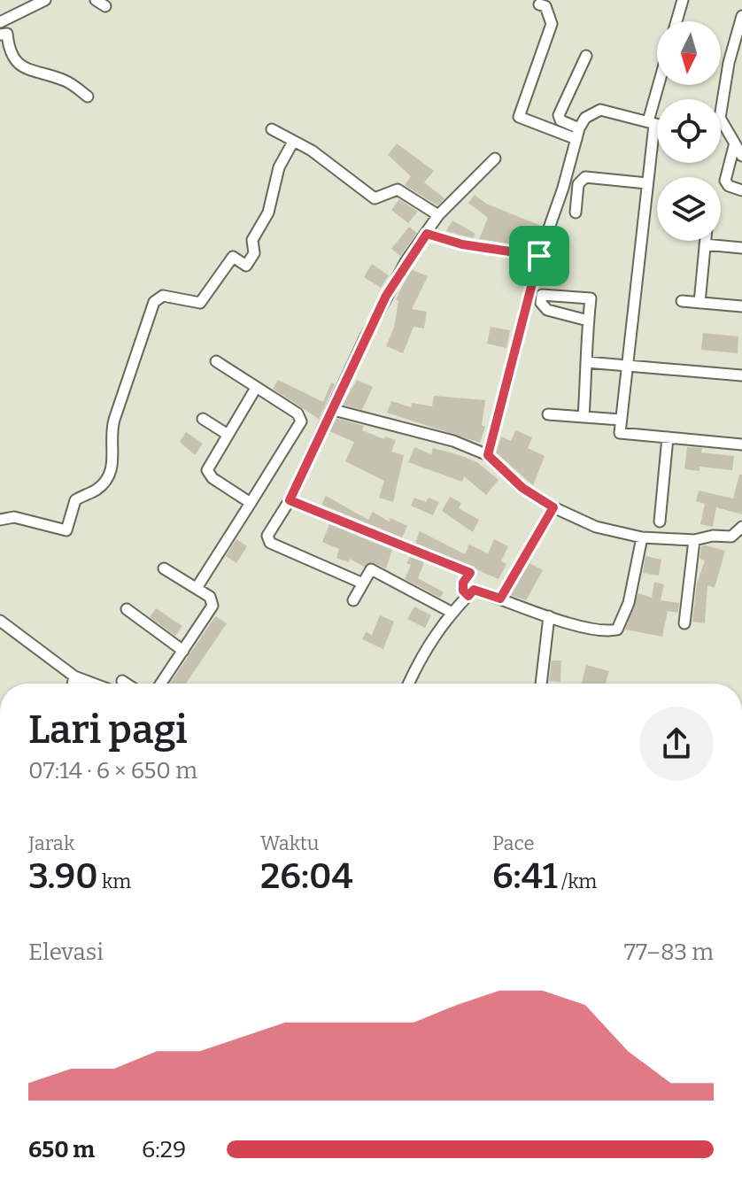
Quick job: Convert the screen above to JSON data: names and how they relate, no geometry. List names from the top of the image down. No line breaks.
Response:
{"north":"bottom","page":{"heading":["Lari pagi","07:14 · 6 × 650 m"],"stats":[["Jarak","3.90 km"],["Waktu","26:04"],["Pace","6:41 /km"]],"chart":["Elevasi","77–83 m"],"list":[{"name":"650 m","note":"6:29"}]}}
